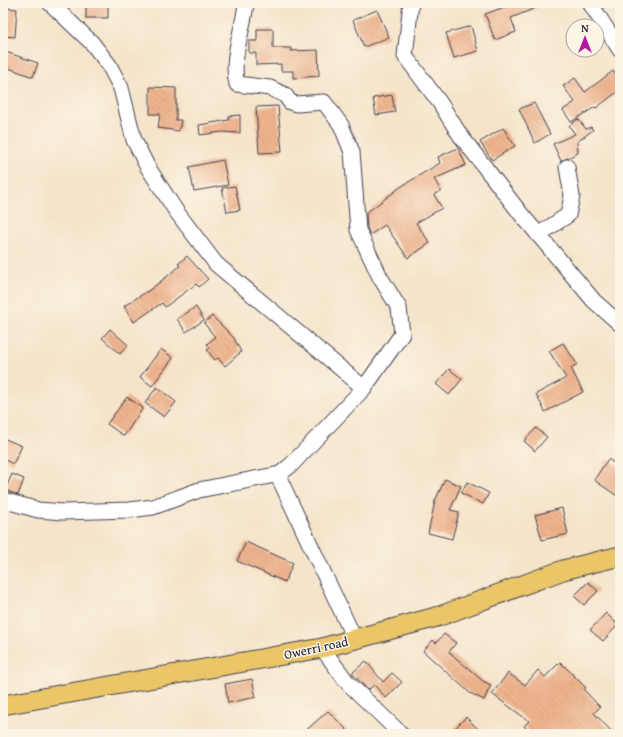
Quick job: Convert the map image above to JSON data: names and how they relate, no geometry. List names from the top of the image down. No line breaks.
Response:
{"streets":{"main road":["Owerri road"]},"north":"top"}
